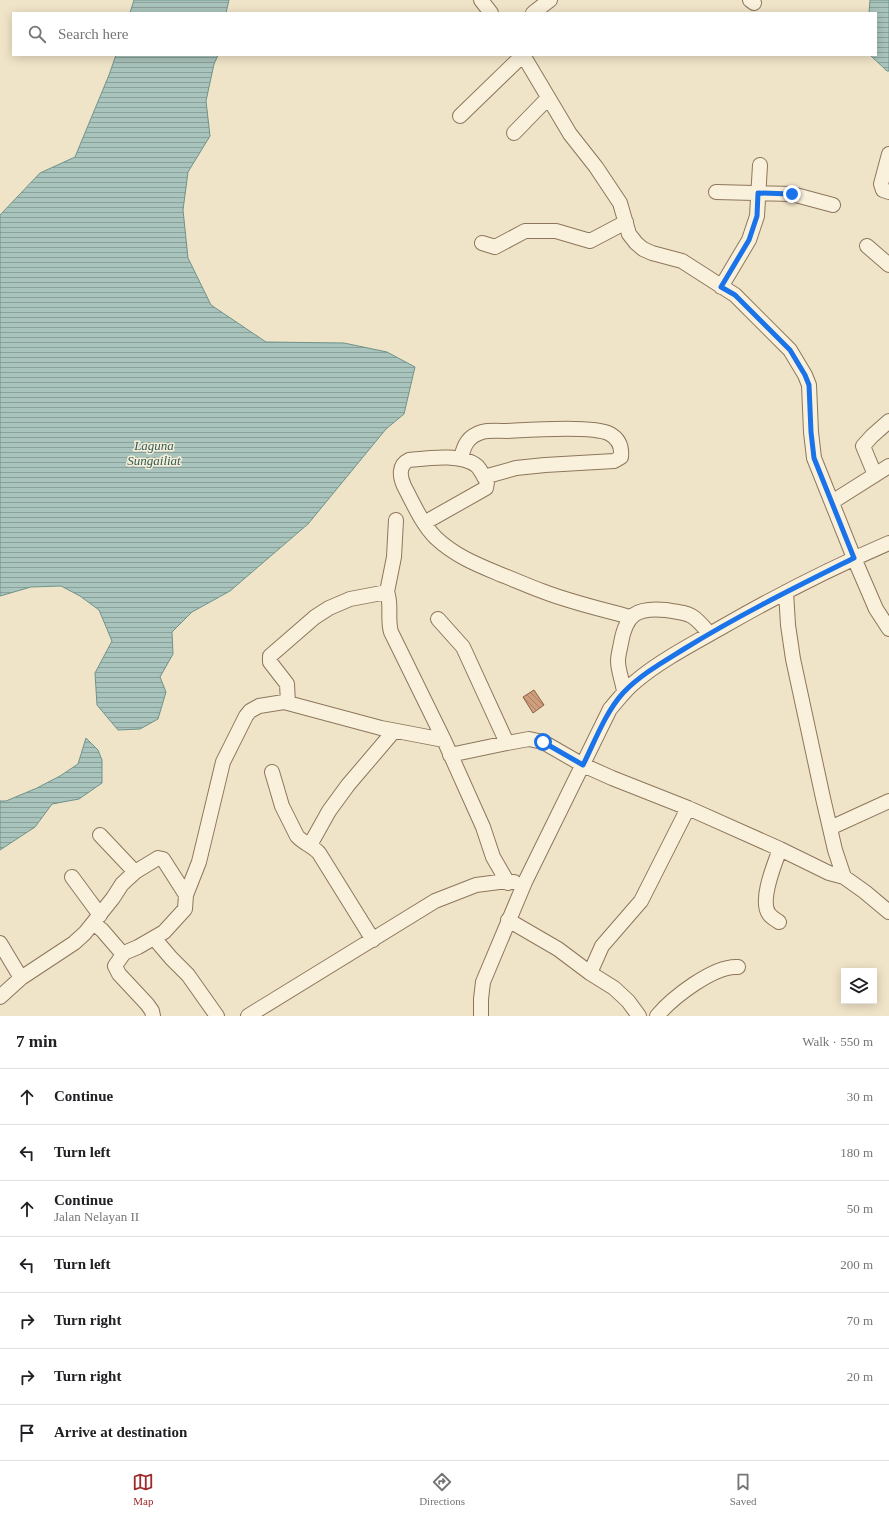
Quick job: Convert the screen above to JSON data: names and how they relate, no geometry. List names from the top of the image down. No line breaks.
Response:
{"water":["Laguna Sungailiat"],"page":{"search":"Search here","heading":["7 min","Walk · 550 m"],"list":[["Continue","30 m"],["Turn left","180 m"],["Continue","Jalan Nelayan II","50 m"],["Turn left","200 m"],["Turn right","70 m"],["Turn right","20 m"],"Arrive at destination"],"nav":["Map","Directions","Saved"]}}
